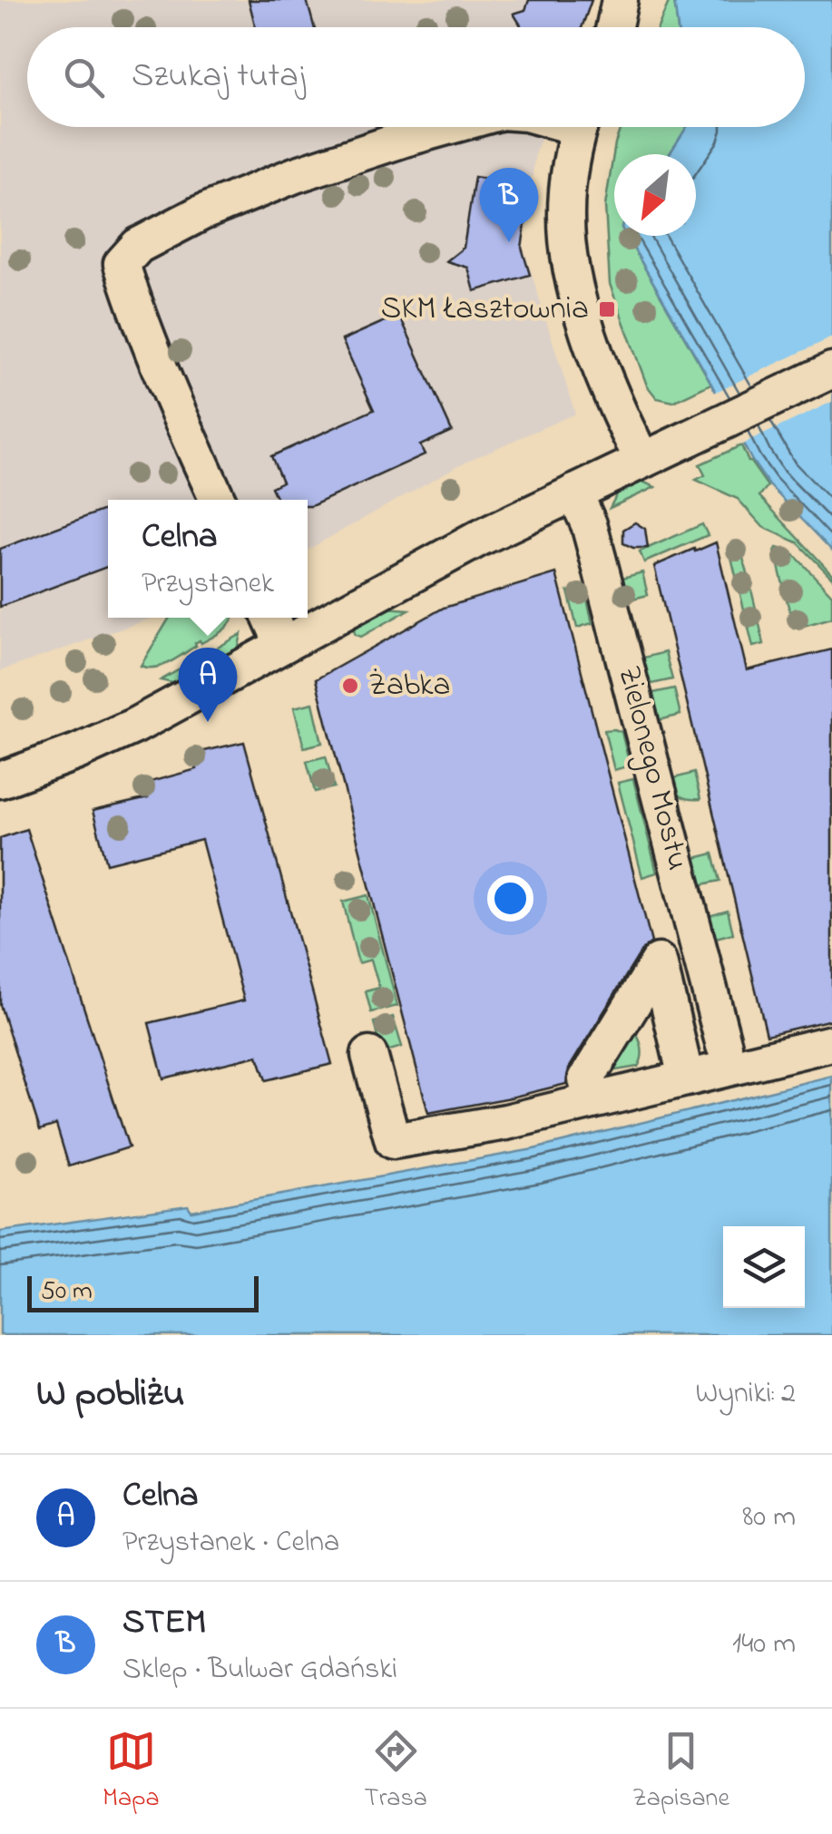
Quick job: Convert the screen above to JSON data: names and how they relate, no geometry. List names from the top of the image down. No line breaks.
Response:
{"streets":{"street":["Zielonego Mostu"]},"places":{"transit":["SKM Łasztownia"],"other":["Żabka"]},"scale_bar":"50 m","north":"bottom left","page":{"search":"Szukaj tutaj","pins":["B","A"],"popup":["Celna","Przystanek"],"scale":"50 m","heading":["W pobliżu","Wyniki: 2"],"list":[{"mark":"A","name":"Celna","note":"Przystanek · Celna","value":"80 m"},{"mark":"B","name":"STEM","note":"Sklep · Bulwar Gdański","value":"140 m"}],"nav":["Mapa","Trasa","Zapisane"]}}
